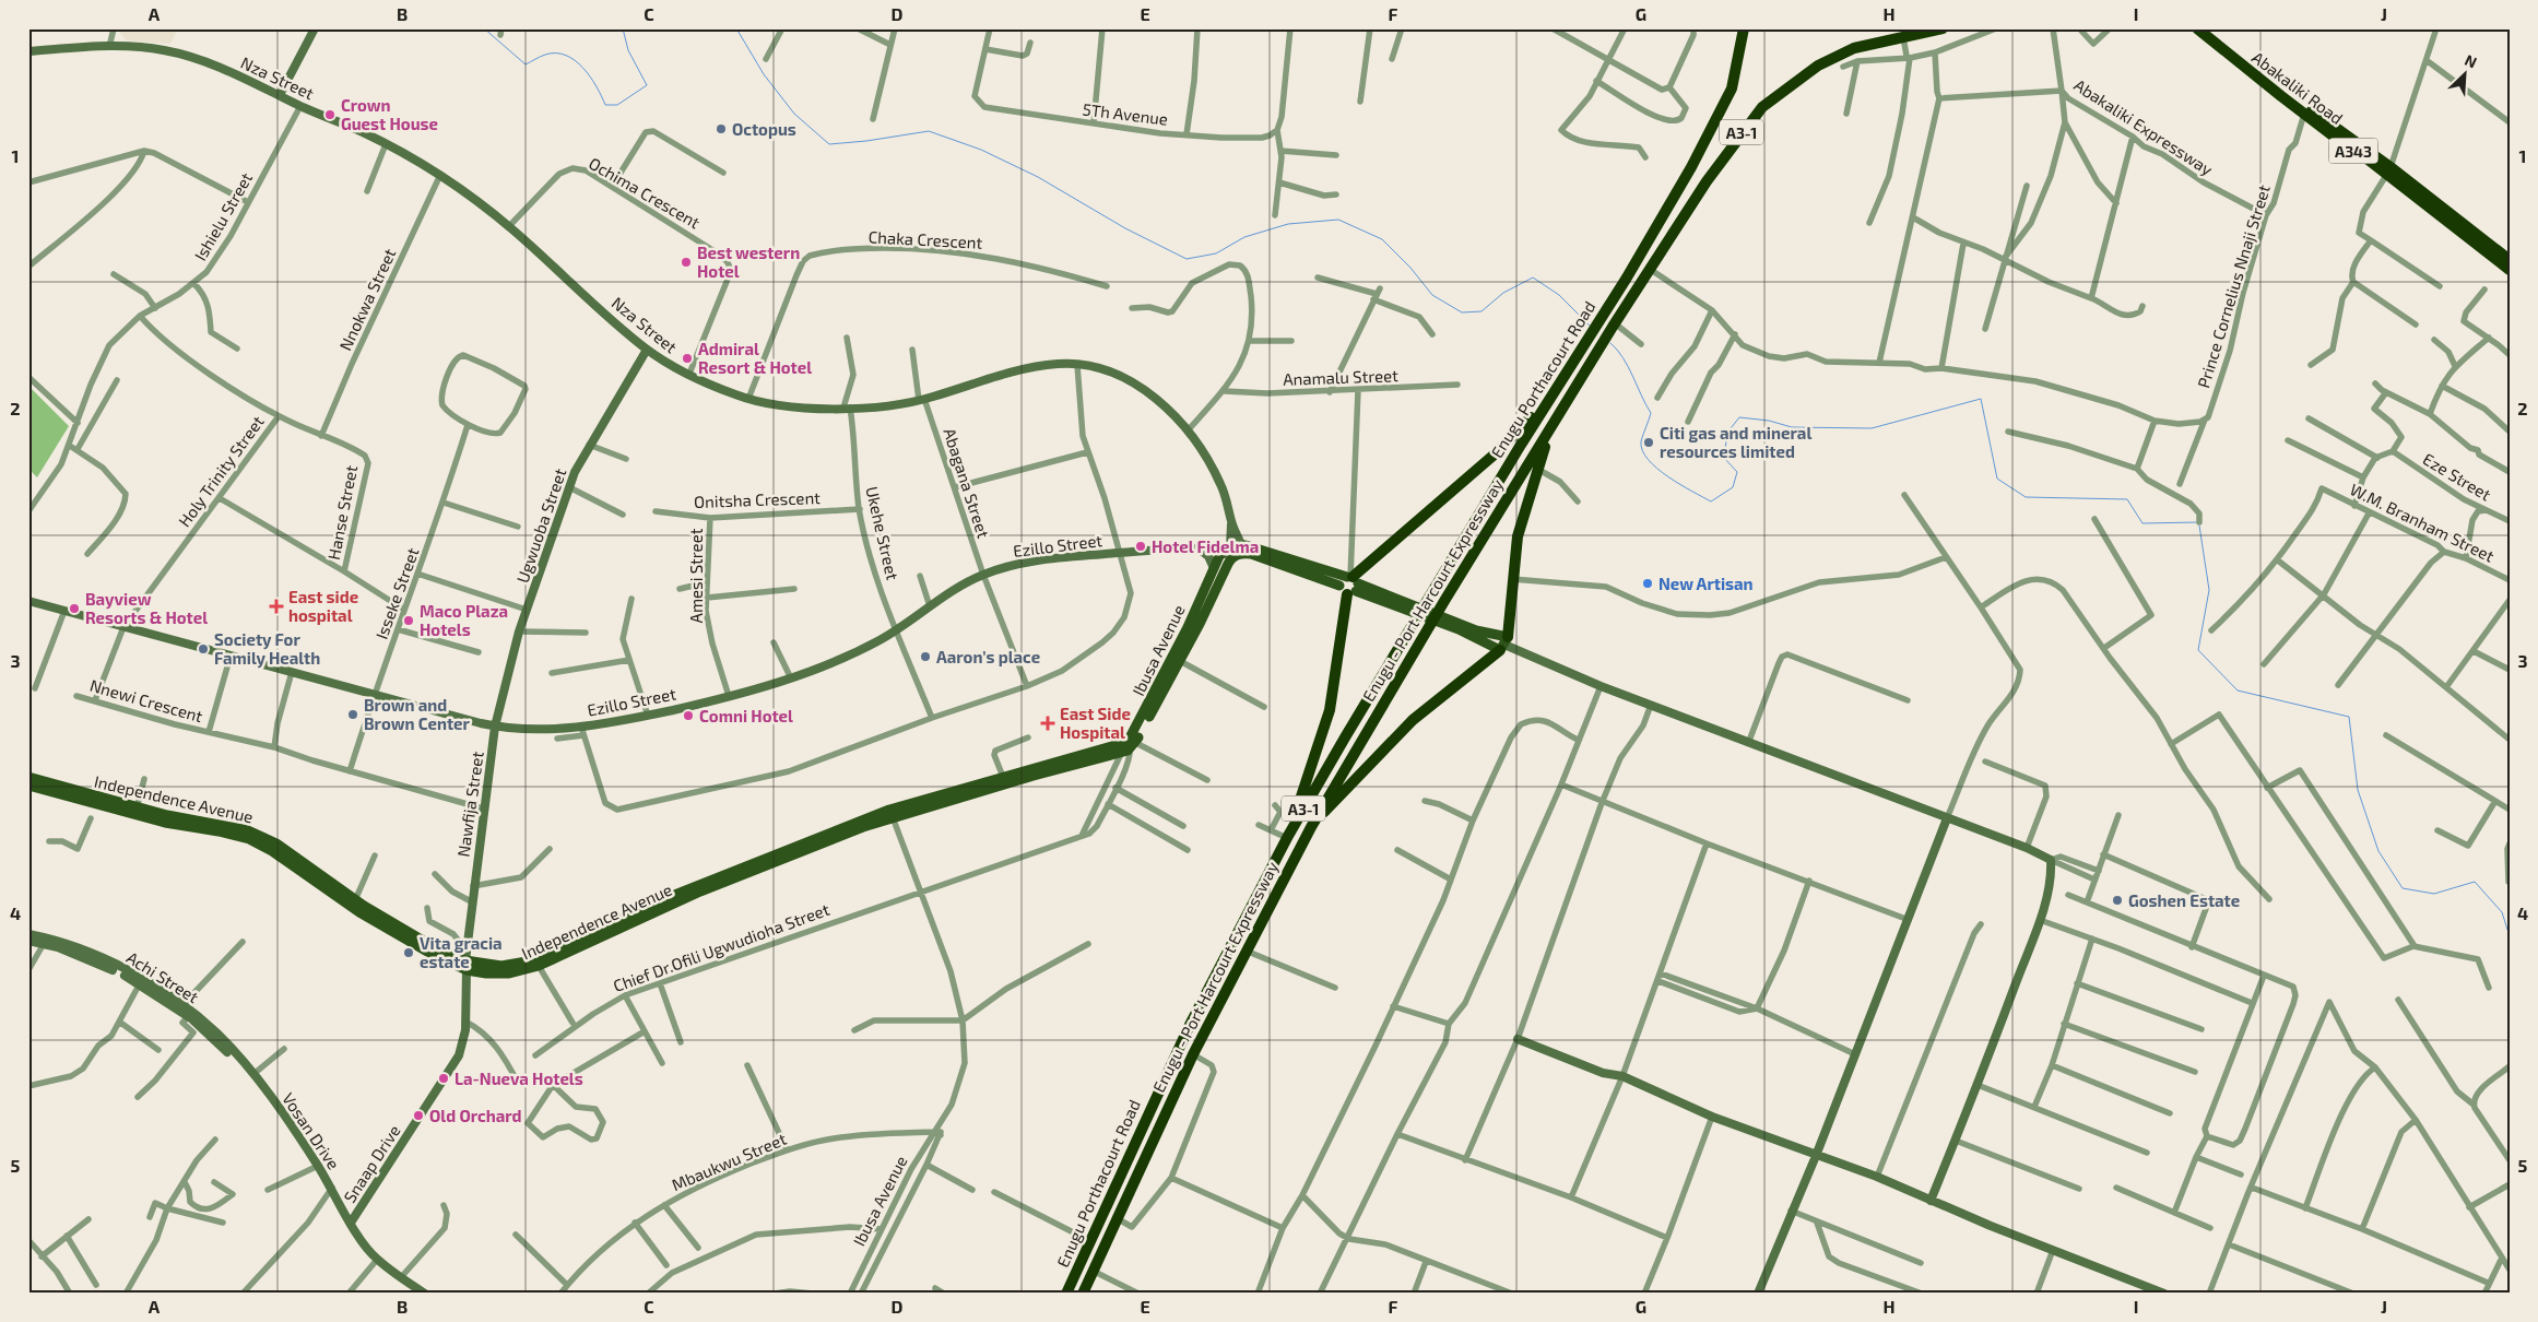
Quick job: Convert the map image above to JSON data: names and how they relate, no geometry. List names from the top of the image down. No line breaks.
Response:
{"streets":{"highway":["Abakaliki Road","A3-1","A343","Enugu Porthacourt Road","Enugu - Port Harcourt Expressway"],"main road":["Ezillo Street","Ibusa Avenue","Independence Avenue"],"street":["Nza Street","5Th Avenue","Abakaliki Expressway","Ochima Crescent","Ishielu Street","Chaka Crescent","Prince Cornelius Nnaji Street","Nnokwa Street","Anamalu Street","Holy Trinity Street","Eze Street","Abagana Street","Onitsha Crescent","Hanse Street","W.M. Branham Street","Ugwuoba Street","Ukehe Street","Amesi Street","Isseke Street","Nnewi Crescent","Nawfija Street","Chief Dr.Ofili Ugwudioha Street","Achi Street","Vosan Drive","Mbaukwu Street","Snaap Drive"]},"crossings":[["Nza Street","Ochima Crescent"],["Nza Street","Ishielu Street"],["Nza Street","Chaka Crescent"],["Nza Street","Nnokwa Street"],["Nza Street","Abagana Street"],["Nza Street","Ugwuoba Street"],["Nza Street","Ukehe Street"],["Nza Street","Ezillo Street"],["Nza Street","Ibusa Avenue"],["Abakaliki Road","Prince Cornelius Nnaji Street"],["Abakaliki Expressway","Prince Cornelius Nnaji Street"],["Ishielu Street","Holy Trinity Street"],["Nnokwa Street","Hanse Street"],["Holy Trinity Street","Hanse Street"],["Holy Trinity Street","Ezillo Street"],["Holy Trinity Street","Nnewi Crescent"],["Abagana Street","Ezillo Street"],["Onitsha Crescent","Ukehe Street"],["Onitsha Crescent","Amesi Street"],["Ugwuoba Street","Ezillo Street"],["Ugwuoba Street","Nawfija Street"],["Ukehe Street","Ezillo Street"],["Ezillo Street","Amesi Street"],["Ezillo Street","Isseke Street"],["Ezillo Street","Ibusa Avenue"],["Ezillo Street","Nnewi Crescent"],["Ezillo Street","Nawfija Street"],["Isseke Street","Nnewi Crescent"],["Ibusa Avenue","Independence Avenue"],["Ibusa Avenue","Chief Dr.Ofili Ugwudioha Street"],["Ibusa Avenue","Mbaukwu Street"],["Nnewi Crescent","Nawfija Street"],["Independence Avenue","Nawfija Street"],["Independence Avenue","Snaap Drive"],["Nawfija Street","Snaap Drive"],["Achi Street","Vosan Drive"],["Vosan Drive","Snaap Drive"]],"places":{"other":["Crown Guest House","Octopus","Best western Hotel","Admiral Resort & Hotel","Citi gas and mineral resources limited","Hotel Fidelma","New Artisan","Bayview Resorts & Hotel","Maco Plaza Hotels","Society For Family Health","Aaron’s place","Brown and Brown Center","Comni Hotel","Goshen Estate","Vita gracia estate","La-Nueva Hotels","Old Orchard"],"health":["East side hospital","East Side Hospital"]},"north":"top right","grid":{"columns":["A","B","C","D","E","F","G","H","I","J"],"rows":["1","2","3","4","5"]}}
